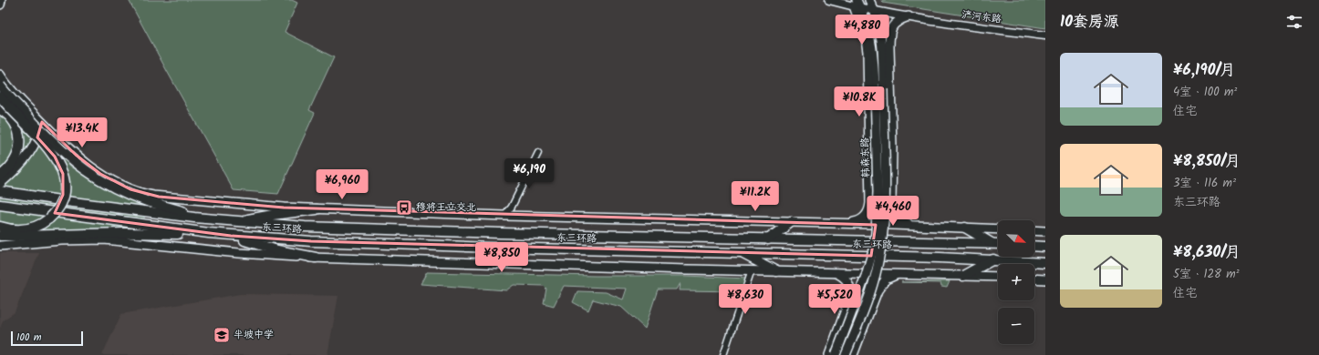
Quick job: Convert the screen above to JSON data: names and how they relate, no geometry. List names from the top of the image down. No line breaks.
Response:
{"streets":{"highway":["东三环路"],"main road":["韩森东路"],"street":["浐河东路"]},"crossings":[["浐河东路","韩森东路"]],"places":{"bus stop":["穆将王立交北"],"school or university":["半坡中学"]},"scale_bar":"100 m","north":"bottom right","page":{"heading":"10套房源","price":["¥4,880","¥10.8K","¥13.4K","¥6,190","¥6,960","¥11.2K","¥4,460","¥8,850","¥8,630","¥5,520"],"list":[{"name":"¥6,190/月","note":"4室 · 100 m² · 住宅"},{"name":"¥8,850/月","note":"3室 · 116 m² · 东三环路"},{"name":"¥8,630/月","note":"5室 · 128 m² · 住宅"}],"map_buttons":["+","−"],"scale":"100 m"}}
